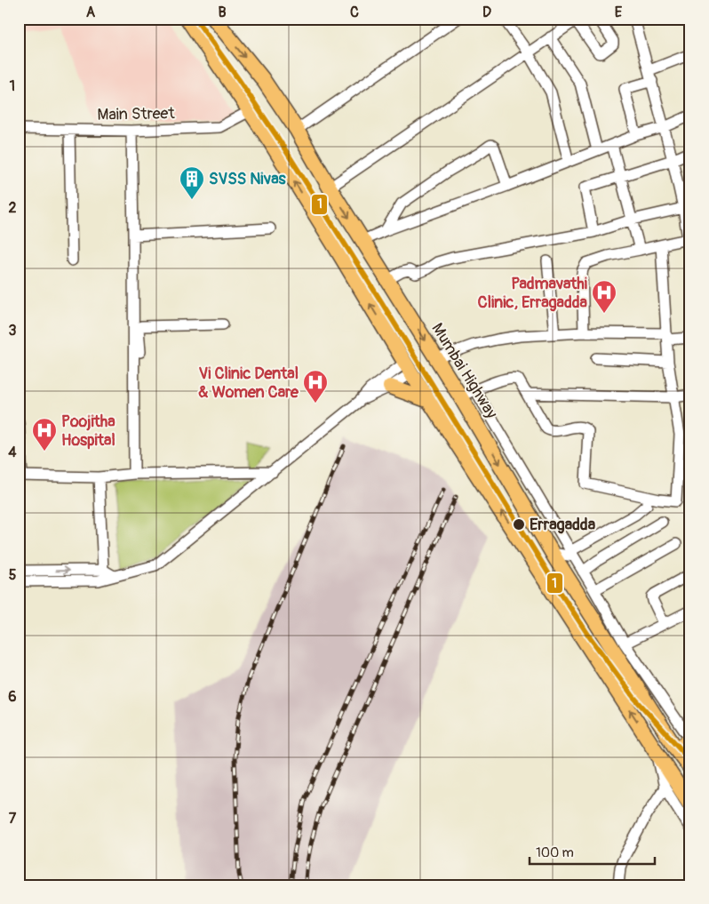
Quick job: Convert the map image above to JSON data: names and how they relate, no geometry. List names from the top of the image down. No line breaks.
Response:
{"streets":{"highway":["Mumbai Highway"],"street":["Main Street"]},"places":{"building":["SVSS Nivas"],"hospital":["Padmavathi Clinic, Erragadda","Vi Clinic Dental & Women Care","Poojitha Hospital"],"other":["Erragadda"]},"lines":["transit line 1"],"scale_bar":"100 m","grid":{"columns":["A","B","C","D","E"],"rows":["1","2","3","4","5","6","7"]}}
